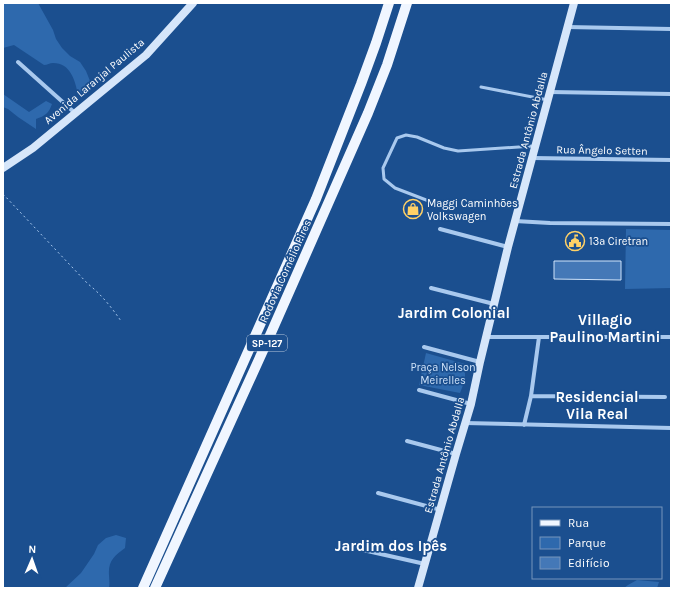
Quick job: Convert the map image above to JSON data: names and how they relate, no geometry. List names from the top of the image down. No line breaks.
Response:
{"streets":{"main road":["Rodovia Cornélio Pires","SP-127"],"street":["Avenida Laranjal Paulista","Estrada Antônio Abdalla","Rua Ângelo Setten"]},"crossings":[["Estrada Antônio Abdalla","Rua Ângelo Setten"]],"districts":["Jardim Colonial","Villagio Paulino Martini","Residencial Vila Real","Jardim dos Ipês"],"parks":["Praça Nelson Meirelles"],"places":{"shop":["Maggi Caminhões Volkswagen"],"public building":["13ª Ciretran"]},"legend":["Rua","Parque","Edifício"],"north":"top"}
